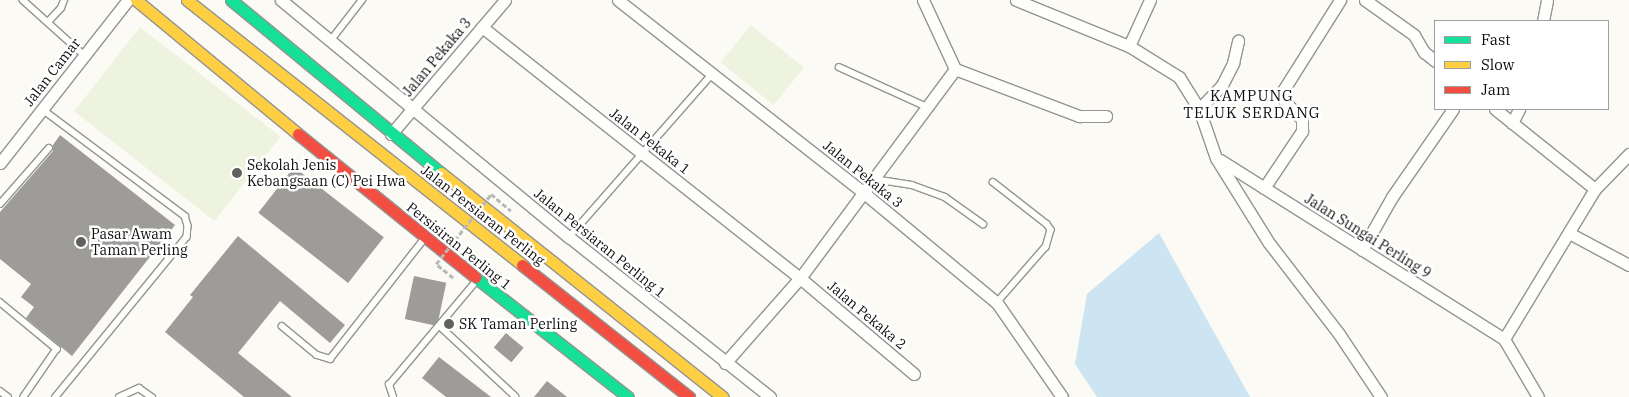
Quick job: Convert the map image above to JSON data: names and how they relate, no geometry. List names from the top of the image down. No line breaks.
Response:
{"streets":{"main road":["Jalan Persiaran Perling","Persisiran Perling 1"],"street":["Jalan Pekaka 3","Jalan Camar","Jalan Pekaka 1","Jalan Sungai Perling 9","Jalan Persiaran Perling 1","Jalan Pekaka 2"]},"crossings":[["Jalan Pekaka 3","Jalan Pekaka 1"],["Jalan Pekaka 3","Jalan Persiaran Perling"],["Jalan Pekaka 3","Jalan Persiaran Perling 1"],["Jalan Pekaka 1","Jalan Pekaka 2"]],"districts":["KAMPUNG TELUK SERDANG"],"places":["Sekolah Jenis Kebangsaan (C) Pei Hwa","Pasar Awam Taman Perling","SK Taman Perling"],"legend":["Fast","Slow","Jam"]}
